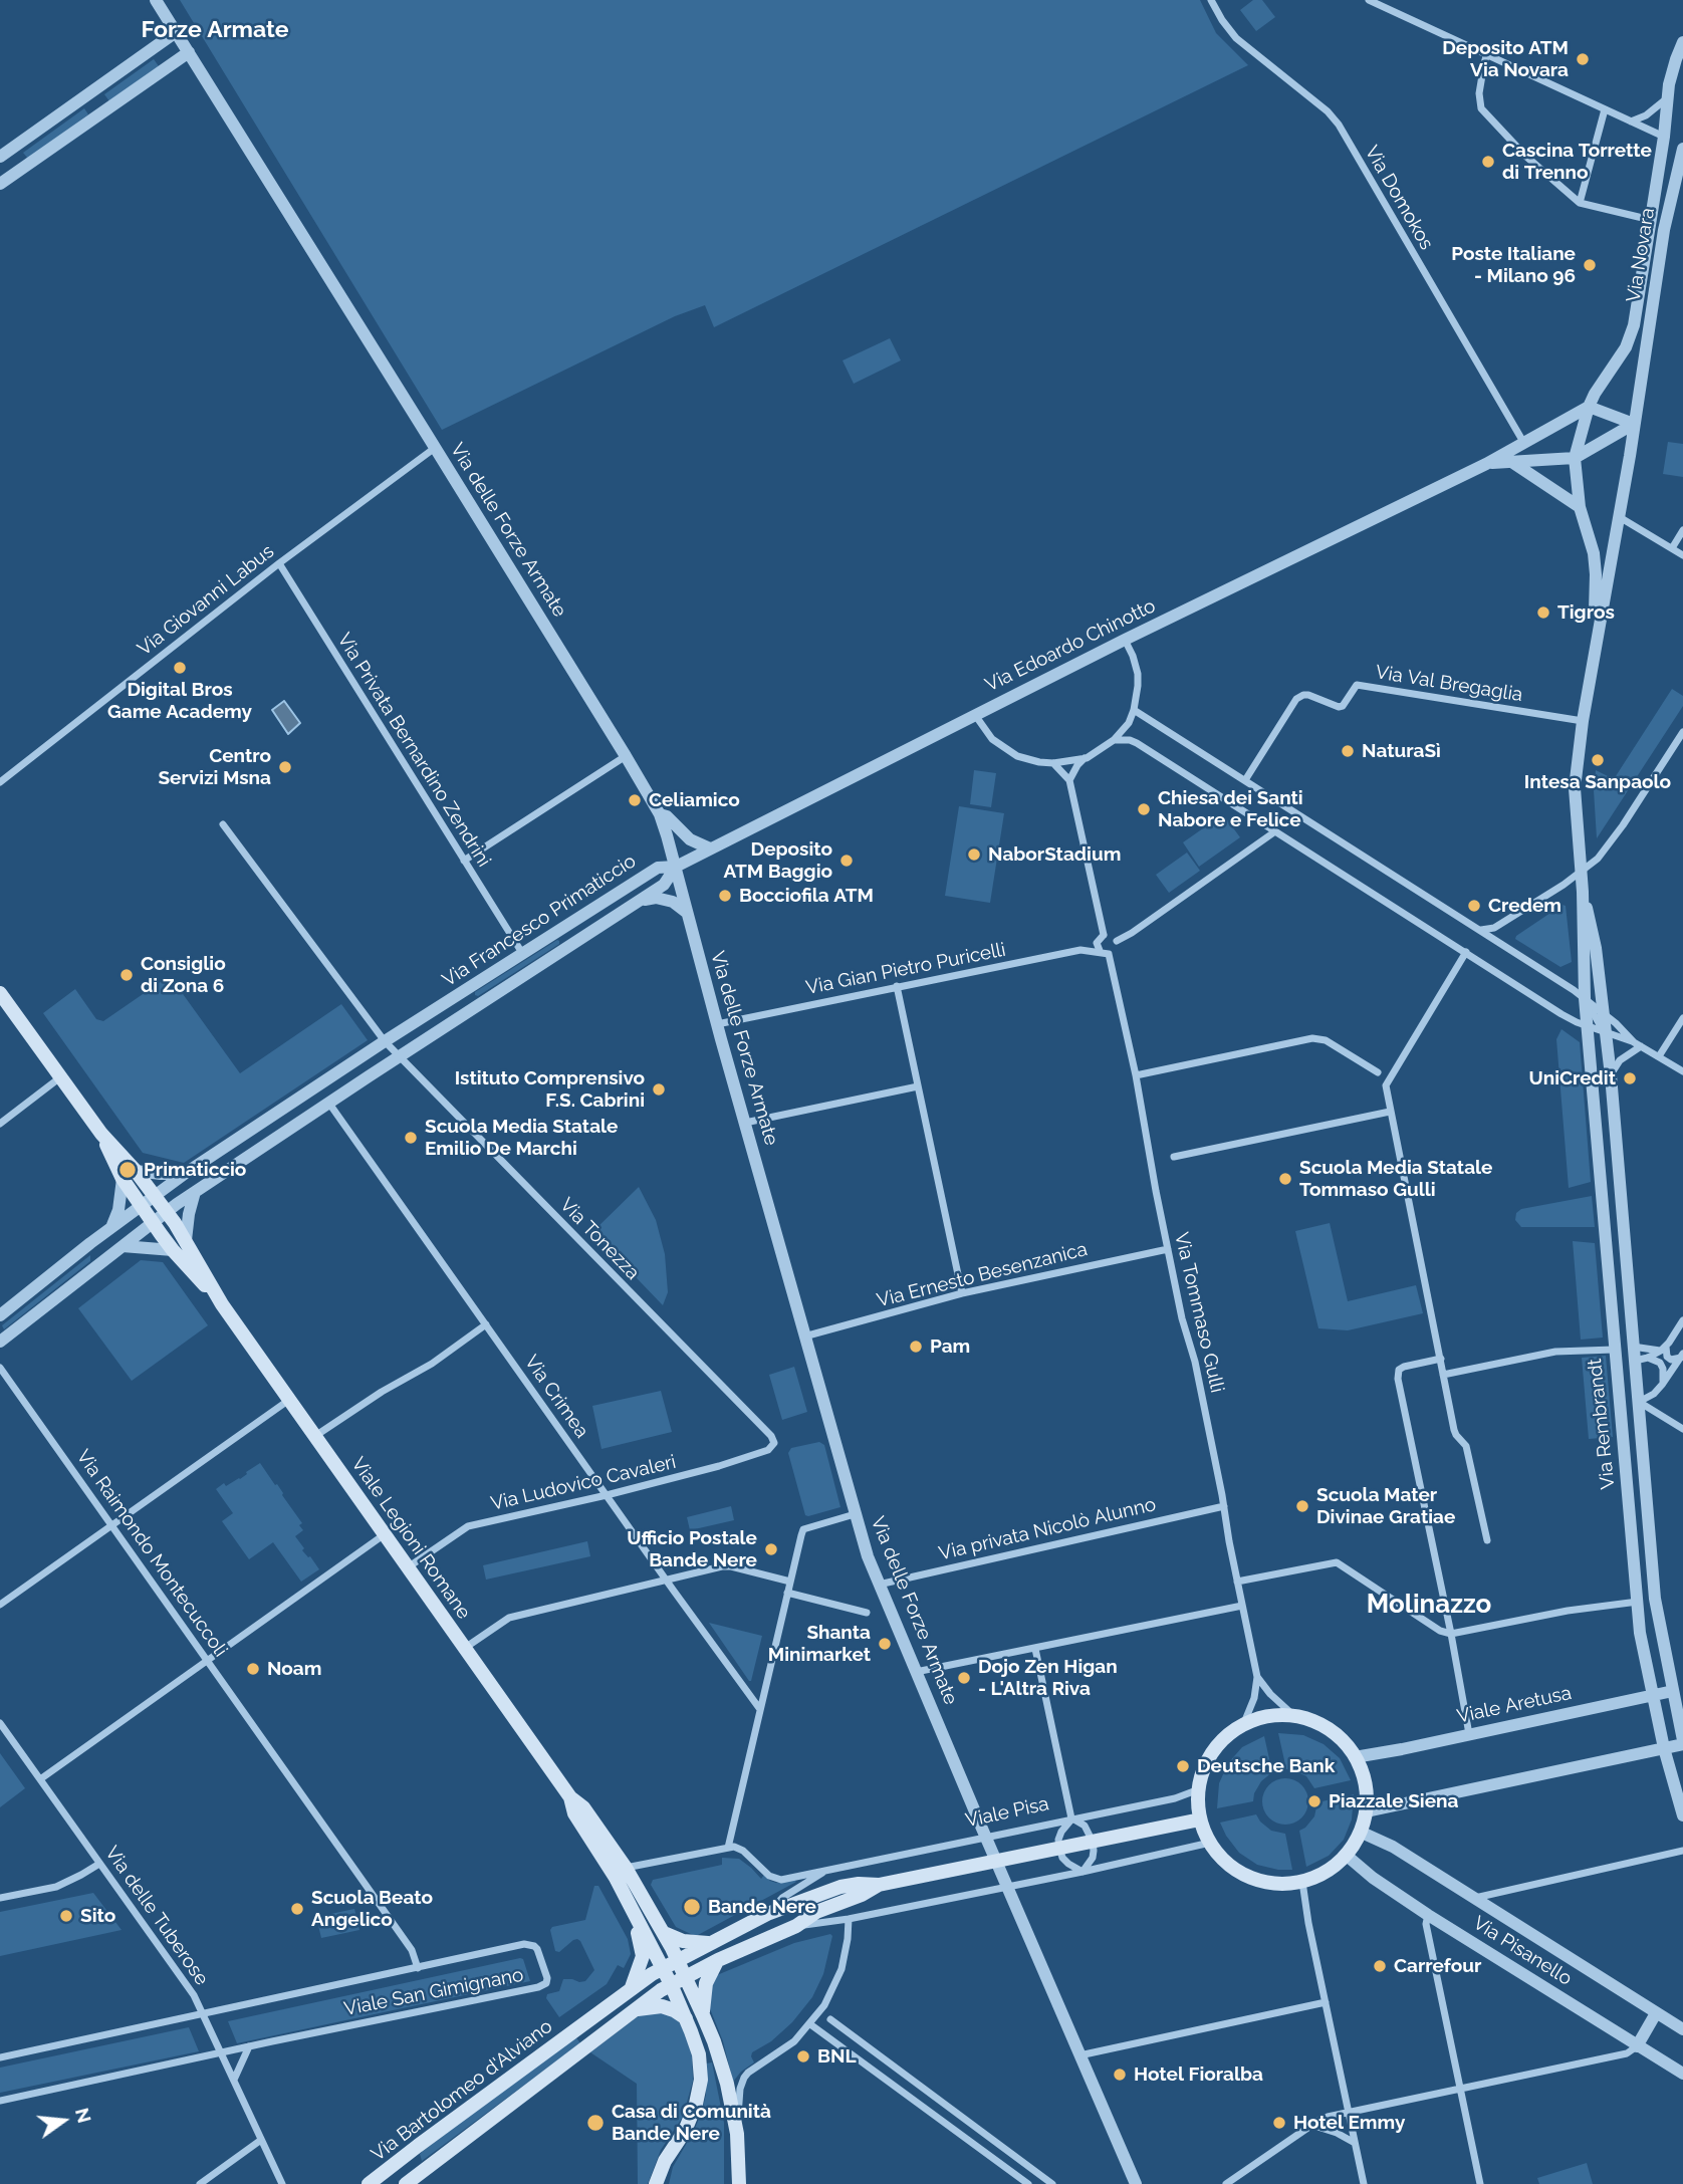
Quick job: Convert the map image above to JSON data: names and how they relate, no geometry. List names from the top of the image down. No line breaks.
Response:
{"streets":{"main road":["Viale Legioni Romane","Via Bartolomeo d'Alviano"],"street":["Via Domokos","Via Novara","Via delle Forze Armate","Via Giovanni Labus","Via Edoardo Chinotto","Via Val Bregaglia","Via Privata Bernardino Zendrini","Via Francesco Primaticcio","Via Gian Pietro Puricelli","Via Tonezza","Via Ernesto Besenzanica","Via Tommaso Gulli","Via Crimea","Via Rembrandt","Via Ludovico Cavaleri","Via privata Nicolò Alunno","Via Raimondo Montecuccoli","Viale Aretusa","Viale Pisa","Via delle Tuberose","Via Pisanello","Viale San Gimignano"]},"crossings":[["Via Domokos","Via Edoardo Chinotto"],["Via Novara","Via Edoardo Chinotto"],["Via delle Forze Armate","Via Giovanni Labus"],["Via delle Forze Armate","Via Edoardo Chinotto"],["Via delle Forze Armate","Via Francesco Primaticcio"],["Via delle Forze Armate","Via Gian Pietro Puricelli"],["Via delle Forze Armate","Via Ernesto Besenzanica"],["Via delle Forze Armate","Via privata Nicolò Alunno"],["Via delle Forze Armate","Viale Pisa"],["Via Giovanni Labus","Via Privata Bernardino Zendrini"],["Via Edoardo Chinotto","Via Francesco Primaticcio"],["Via Privata Bernardino Zendrini","Via Francesco Primaticcio"],["Via Francesco Primaticcio","Via Tonezza"],["Via Francesco Primaticcio","Via Crimea"],["Via Francesco Primaticcio","Viale Legioni Romane"],["Via Gian Pietro Puricelli","Via Tommaso Gulli"],["Via Tonezza","Via Ludovico Cavaleri"],["Via Ernesto Besenzanica","Via Tommaso Gulli"],["Via Tommaso Gulli","Via privata Nicolò Alunno"],["Via Tommaso Gulli","Viale Aretusa"],["Via Tommaso Gulli","Viale Pisa"],["Via Tommaso Gulli","Via Pisanello"],["Via Crimea","Via Ludovico Cavaleri"],["Via Rembrandt","Viale Aretusa"],["Via Ludovico Cavaleri","Viale Legioni Romane"],["Viale Legioni Romane","Via Bartolomeo d'Alviano"],["Via Raimondo Montecuccoli","Viale San Gimignano"],["Viale Aretusa","Viale Pisa"],["Viale Aretusa","Via Pisanello"],["Viale Pisa","Via Pisanello"],["Via delle Tuberose","Viale San Gimignano"]],"districts":["Forze Armate","Molinazzo"],"places":["Deposito ATM Via Novara","Cascina Torrette di Trenno","Poste Italiane - Milano 96","Tigros","Digital Bros Game Academy","NaturaSì","Intesa Sanpaolo","Centro Servizi Msna","Celiamico","Chiesa dei Santi Nabore e Felice","NaborStadium","Deposito ATM Baggio","Bocciofila ATM","Credem","Consiglio di Zona 6","UniCredit","Istituto Comprensivo F.S. Cabrini","Scuola Media Statale Emilio De Marchi","Primaticcio","Scuola Media Statale Tommaso Gulli","Pam","Scuola Mater Divinae Gratiae","Ufficio Postale Bande Nere","Shanta Minimarket","Noam","Dojo Zen Higan - L'Altra Riva","Deutsche Bank","Piazzale Siena","Bande Nere","Scuola Beato Angelico","Sito","Carrefour","BNL","Hotel Fioralba","Casa di Comunità Bande Nere","Hotel Emmy"],"north":"right"}
